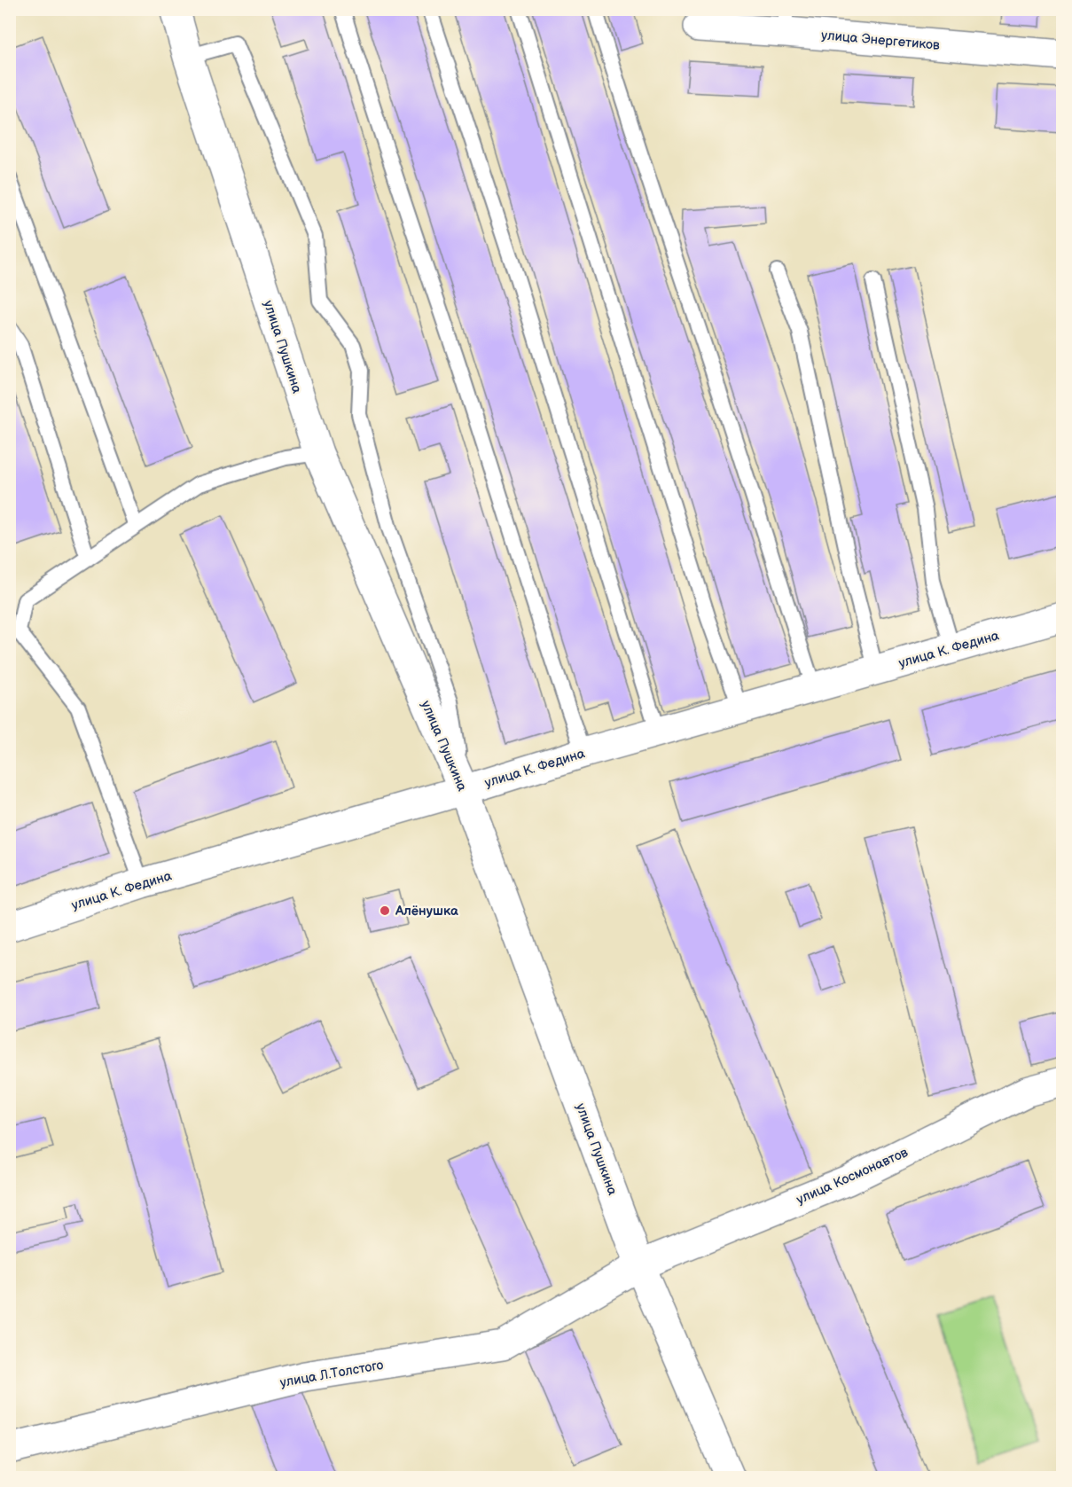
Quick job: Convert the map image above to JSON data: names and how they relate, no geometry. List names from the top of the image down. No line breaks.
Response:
{"streets":{"street":["улица Энергетиков","улица Пушкина","улица К. Федина","улица Космонавтов","улица Л.Толстого"]},"crossings":[["улица Пушкина","улица К. Федина"],["улица Пушкина","улица Космонавтов"],["улица Пушкина","улица Л.Толстого"],["улица Космонавтов","улица Л.Толстого"]],"places":["Алёнушка"]}
